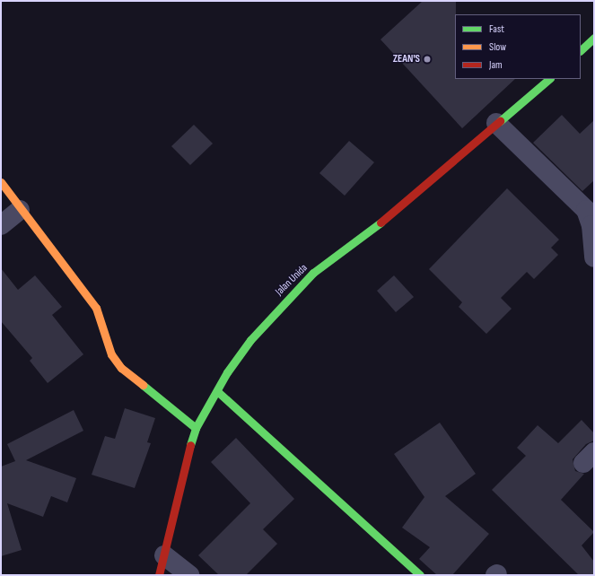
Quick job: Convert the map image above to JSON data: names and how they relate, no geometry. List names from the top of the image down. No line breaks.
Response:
{"streets":{"street":["Jalan Unida"]},"places":["ZEAN'S"],"legend":["Fast","Slow","Jam"]}
